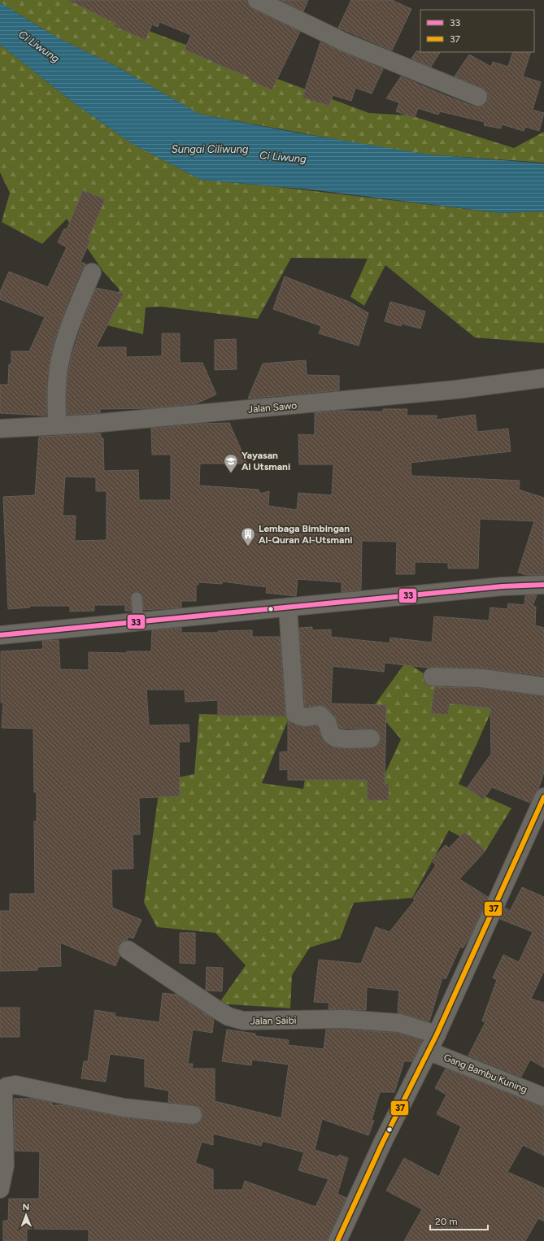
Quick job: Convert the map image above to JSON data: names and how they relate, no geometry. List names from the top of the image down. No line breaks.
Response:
{"streets":{"street":["Jalan Sawo","Jalan Saibi","Gang Bambu Kuning"]},"water":["Ci Liwung","Sungai Ciliwung"],"places":{"school or university":["Yayasan Al Utsmani"],"building":["Lembaga Bimbingan Al-Quran Al-Utsmani"]},"lines":["transit line 33","transit line 37"],"legend":["33","37"],"scale_bar":"20 m","north":"top"}
